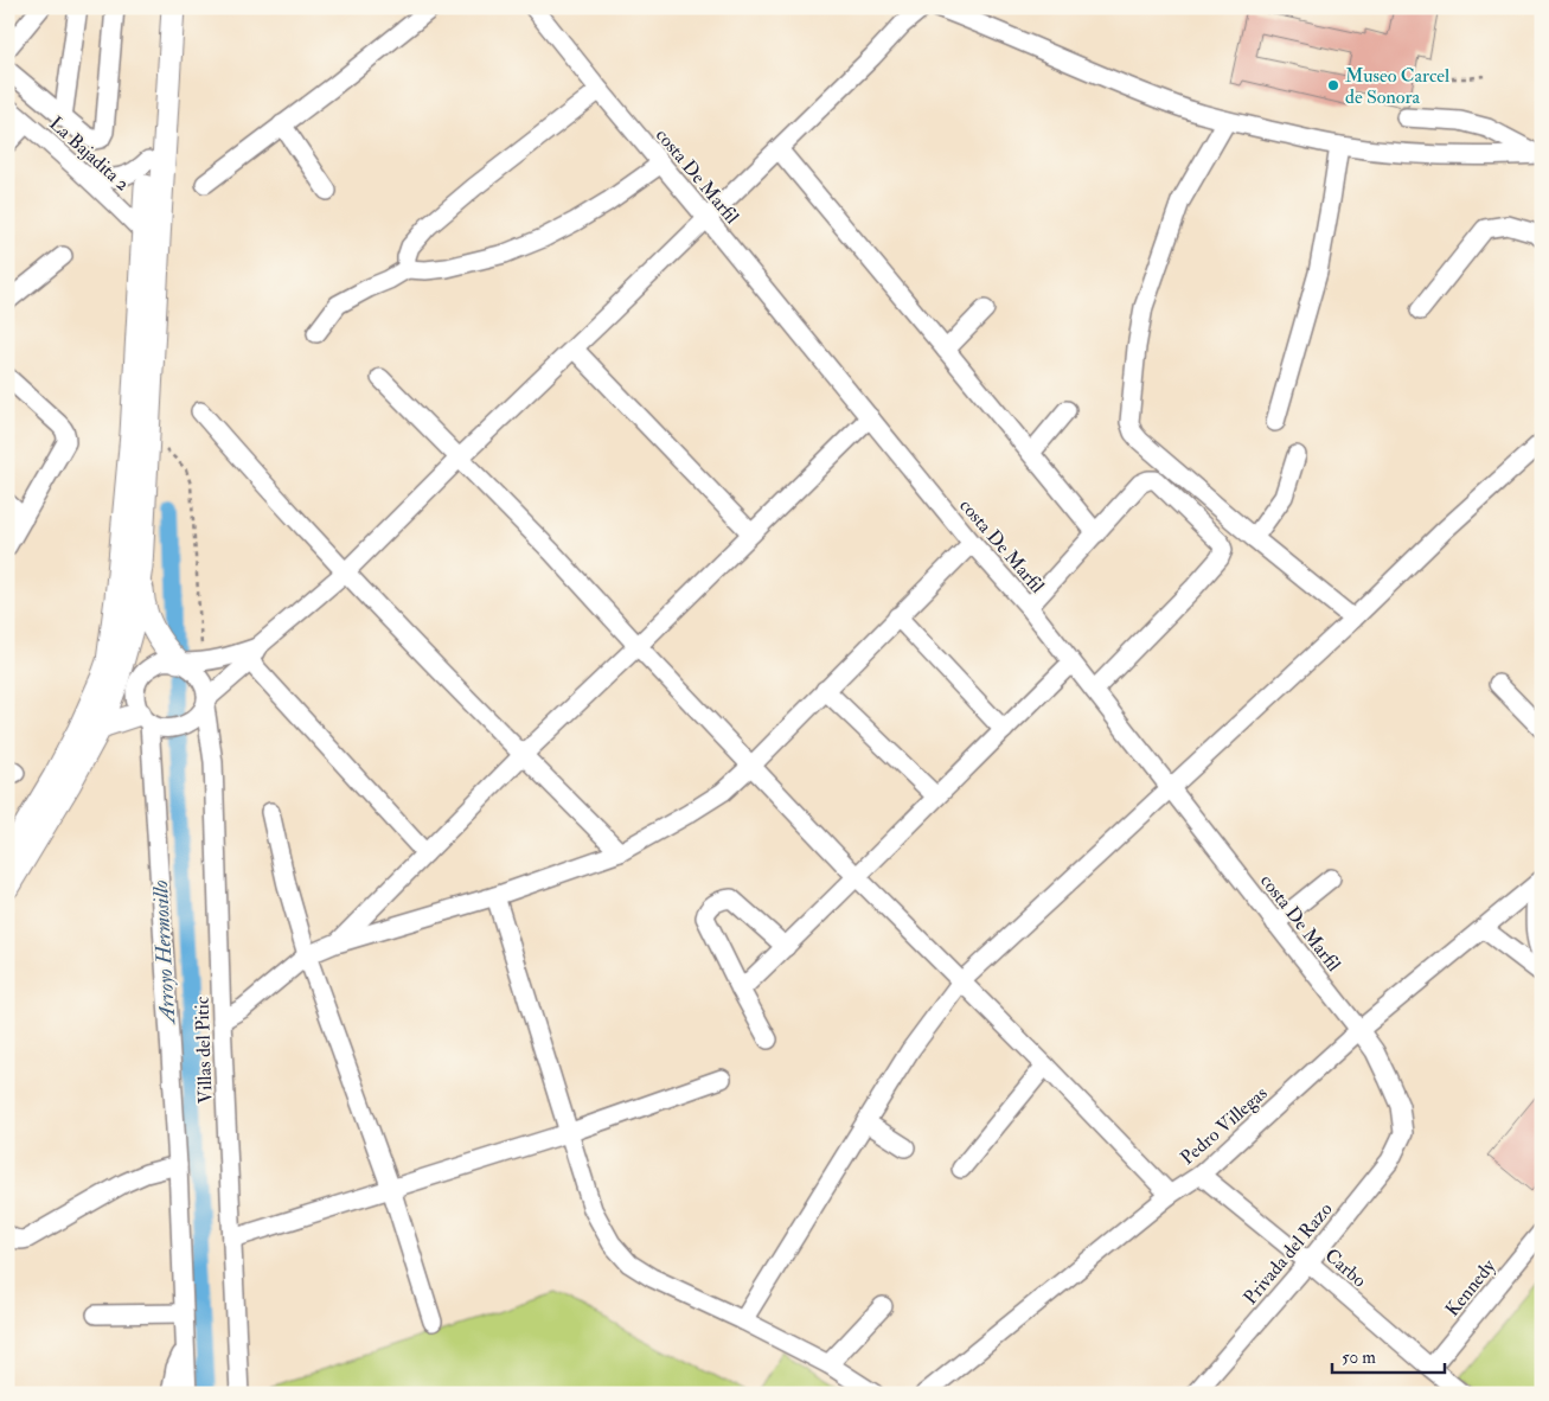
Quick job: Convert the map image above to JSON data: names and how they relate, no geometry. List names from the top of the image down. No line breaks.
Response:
{"streets":{"street":["La Bajadita 2","costa De Marfil","Villas del Pitic","Pedro Villegas","Privada del Razo","Carbo","Kennedy"]},"crossings":[["costa De Marfil","Pedro Villegas"],["costa De Marfil","Privada del Razo"],["Pedro Villegas","Carbo"],["Privada del Razo","Carbo"],["Carbo","Kennedy"]],"water":["Arroyo Hermosillo"],"places":["Museo Carcel de Sonora"],"scale_bar":"50 m"}
